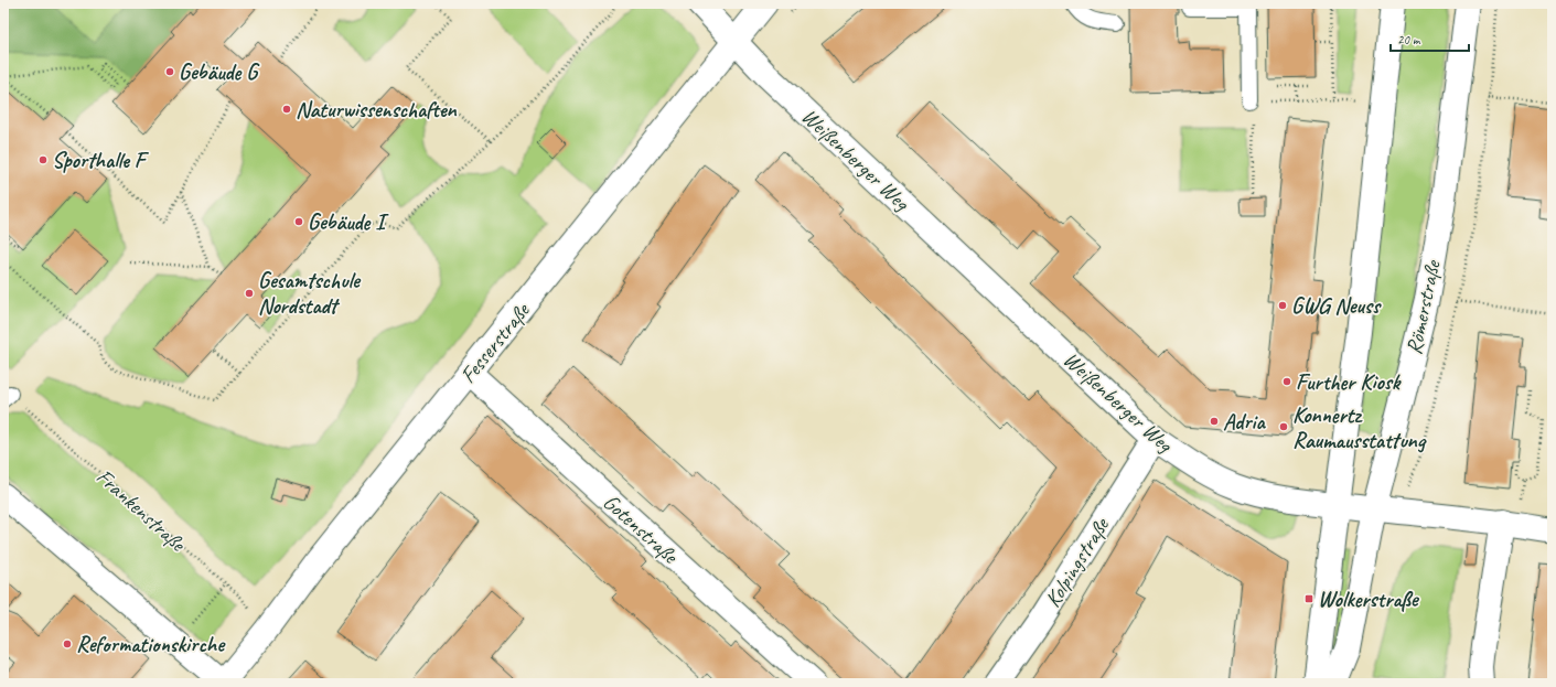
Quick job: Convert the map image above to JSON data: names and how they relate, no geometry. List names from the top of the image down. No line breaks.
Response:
{"streets":{"street":["Weißenberger Weg","Römerstraße","Fesserstraße","Gotenstraße","Kolpingstraße"],"path":["Frankenstraße"]},"crossings":[["Weißenberger Weg","Römerstraße"],["Weißenberger Weg","Fesserstraße"],["Weißenberger Weg","Kolpingstraße"],["Fesserstraße","Frankenstraße"],["Fesserstraße","Gotenstraße"]],"places":{"other":["Gebäude G","Naturwissenschaften","Sporthalle F","Gebäude I","Gesamtschule Nordstadt","GWG Neuss","Further Kiosk","Adria","Konnertz Raumausstattung","Reformationskirche"],"transit":["Wolkerstraße"]},"scale_bar":"20 m"}
